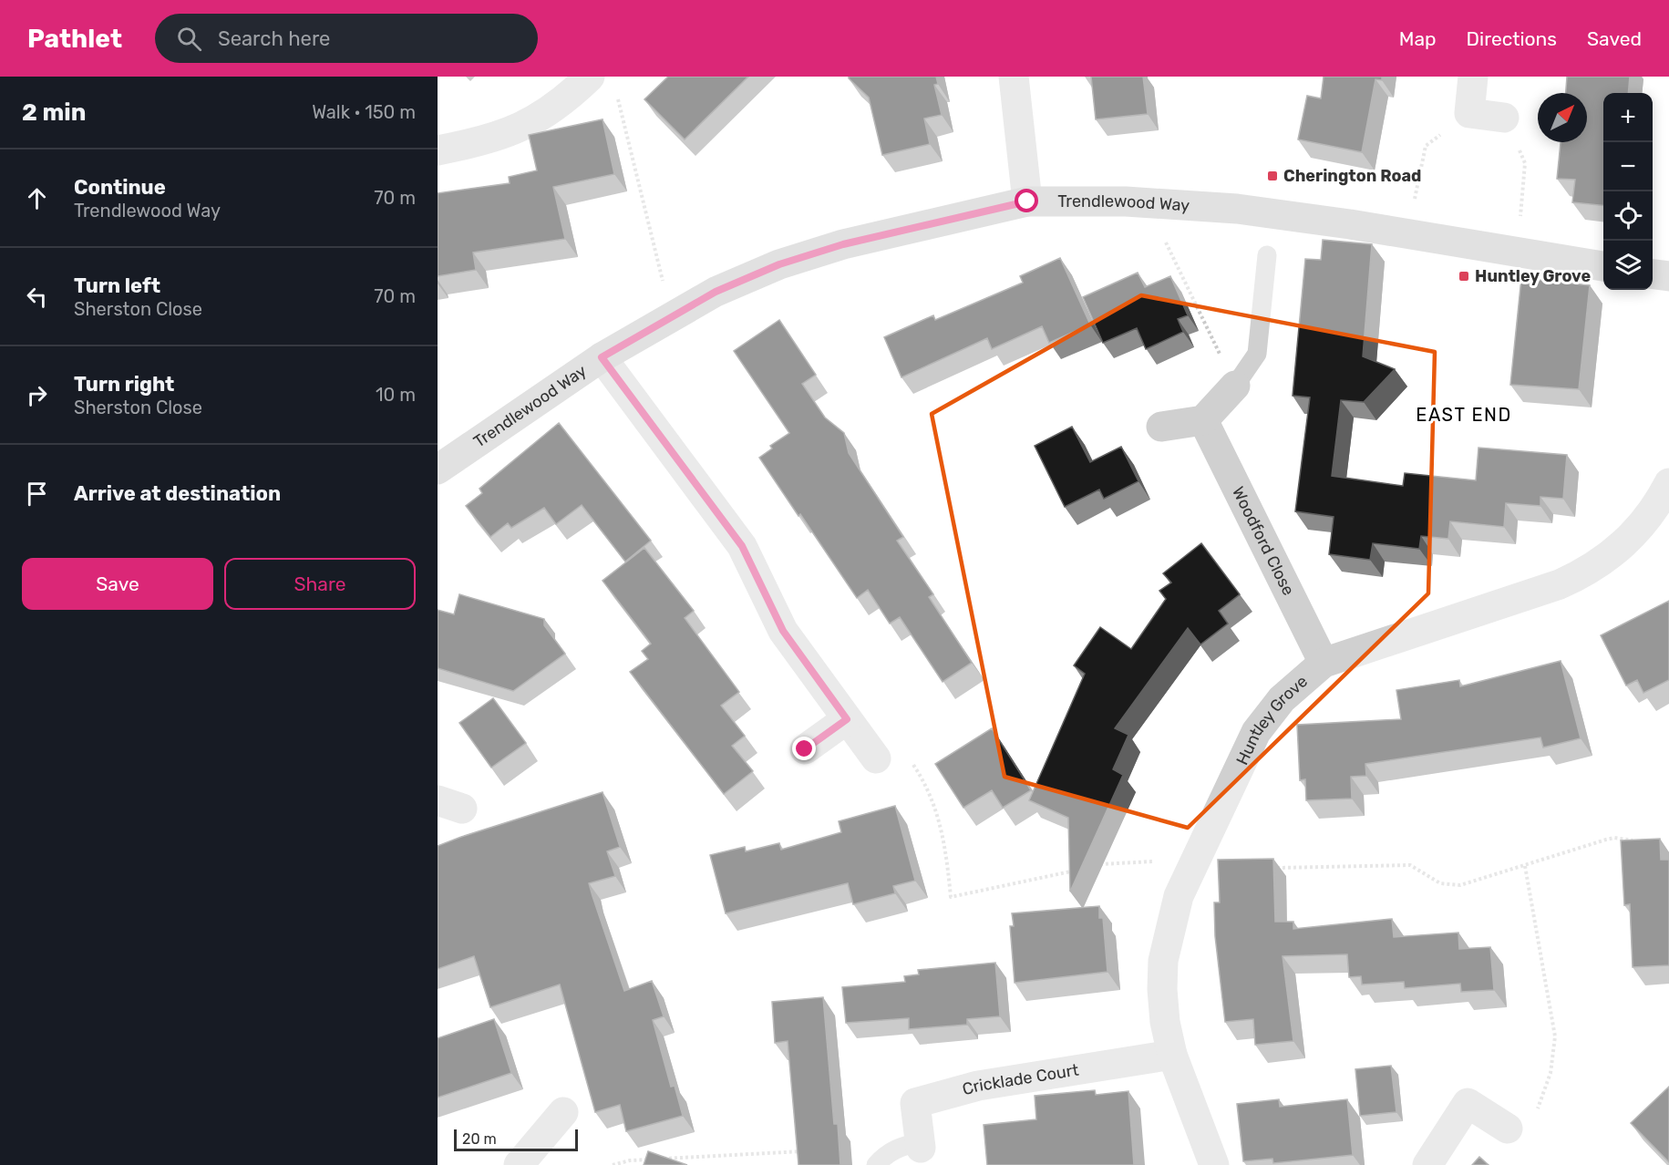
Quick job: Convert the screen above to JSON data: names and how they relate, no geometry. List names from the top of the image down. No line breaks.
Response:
{"streets":{"street":["Trendlewood Way","Woodford Close","Huntley Grove","Cricklade Court"]},"crossings":[["Woodford Close","Huntley Grove"],["Huntley Grove","Cricklade Court"]],"districts":["EAST END"],"places":{"transit":["Cherington Road","Huntley Grove"]},"scale_bar":"20 m","north":"top right","page":{"header":"Pathlet","search":"Search here","nav":["Map","Directions","Saved"],"heading":["2 min","Walk · 150 m"],"map_buttons":["+","−"],"list":[["Continue","Trendlewood Way","70 m"],["Turn left","Sherston Close","70 m"],["Turn right","Sherston Close","10 m"],"Arrive at destination"],"buttons":["Save","Share"],"scale":"20 m"}}
